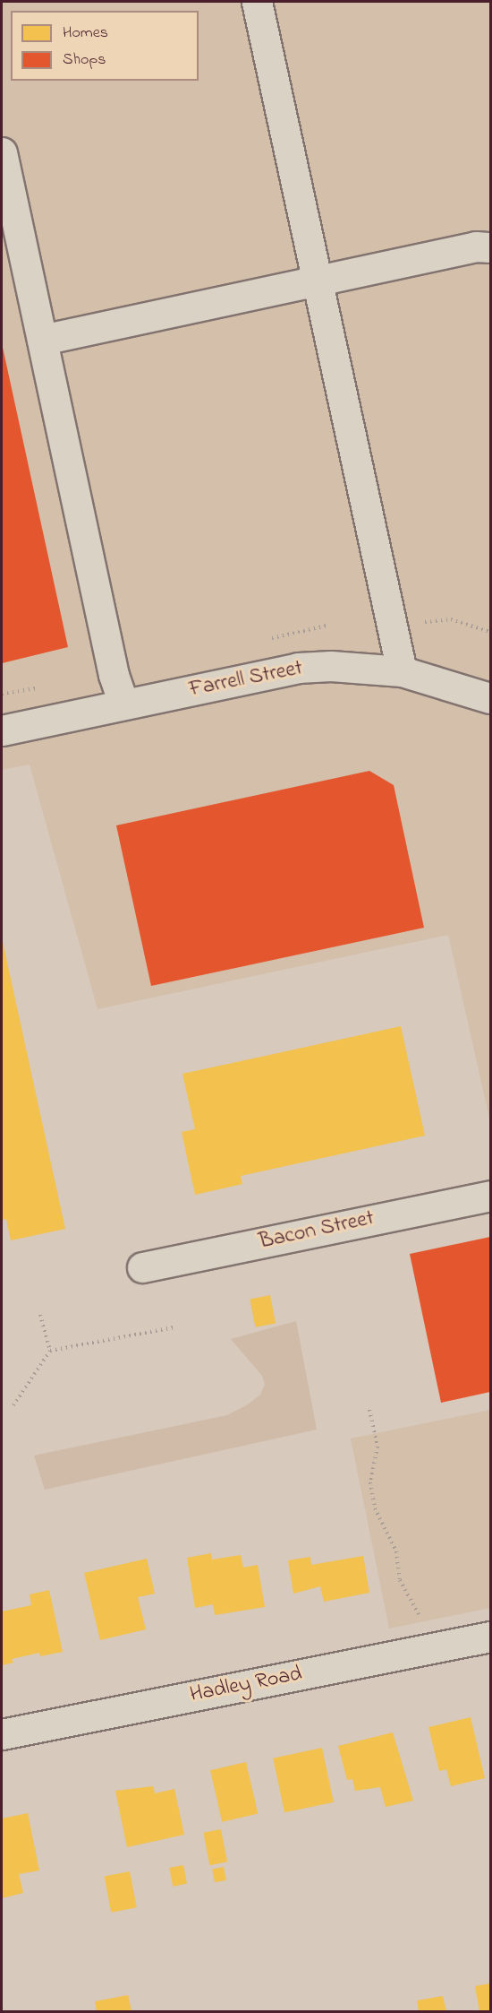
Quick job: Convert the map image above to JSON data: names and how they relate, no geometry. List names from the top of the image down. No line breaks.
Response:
{"streets":{"street":["Farrell Street","Bacon Street","Hadley Road"]},"legend":["Homes","Shops"]}
